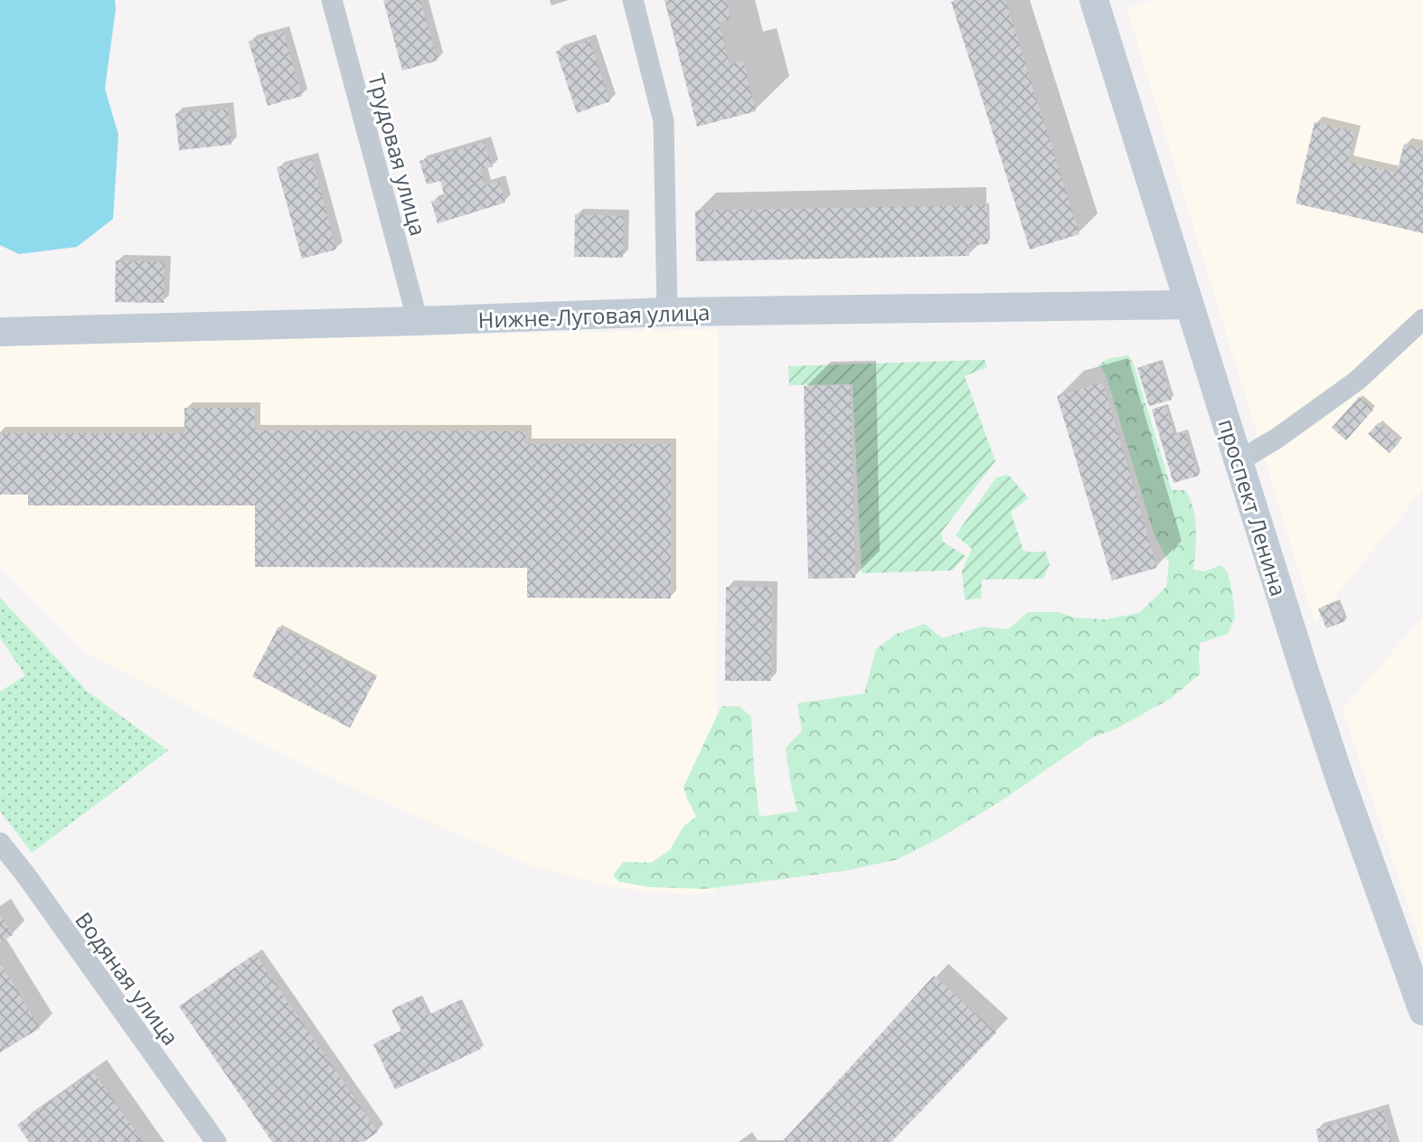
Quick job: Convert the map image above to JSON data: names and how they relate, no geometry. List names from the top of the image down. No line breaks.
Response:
{"streets":{"street":["Трудовая улица","Нижне-Луговая улица","проспект Ленина","Водяная улица"]},"crossings":[["Трудовая улица","Нижне-Луговая улица"],["Нижне-Луговая улица","проспект Ленина"]]}
